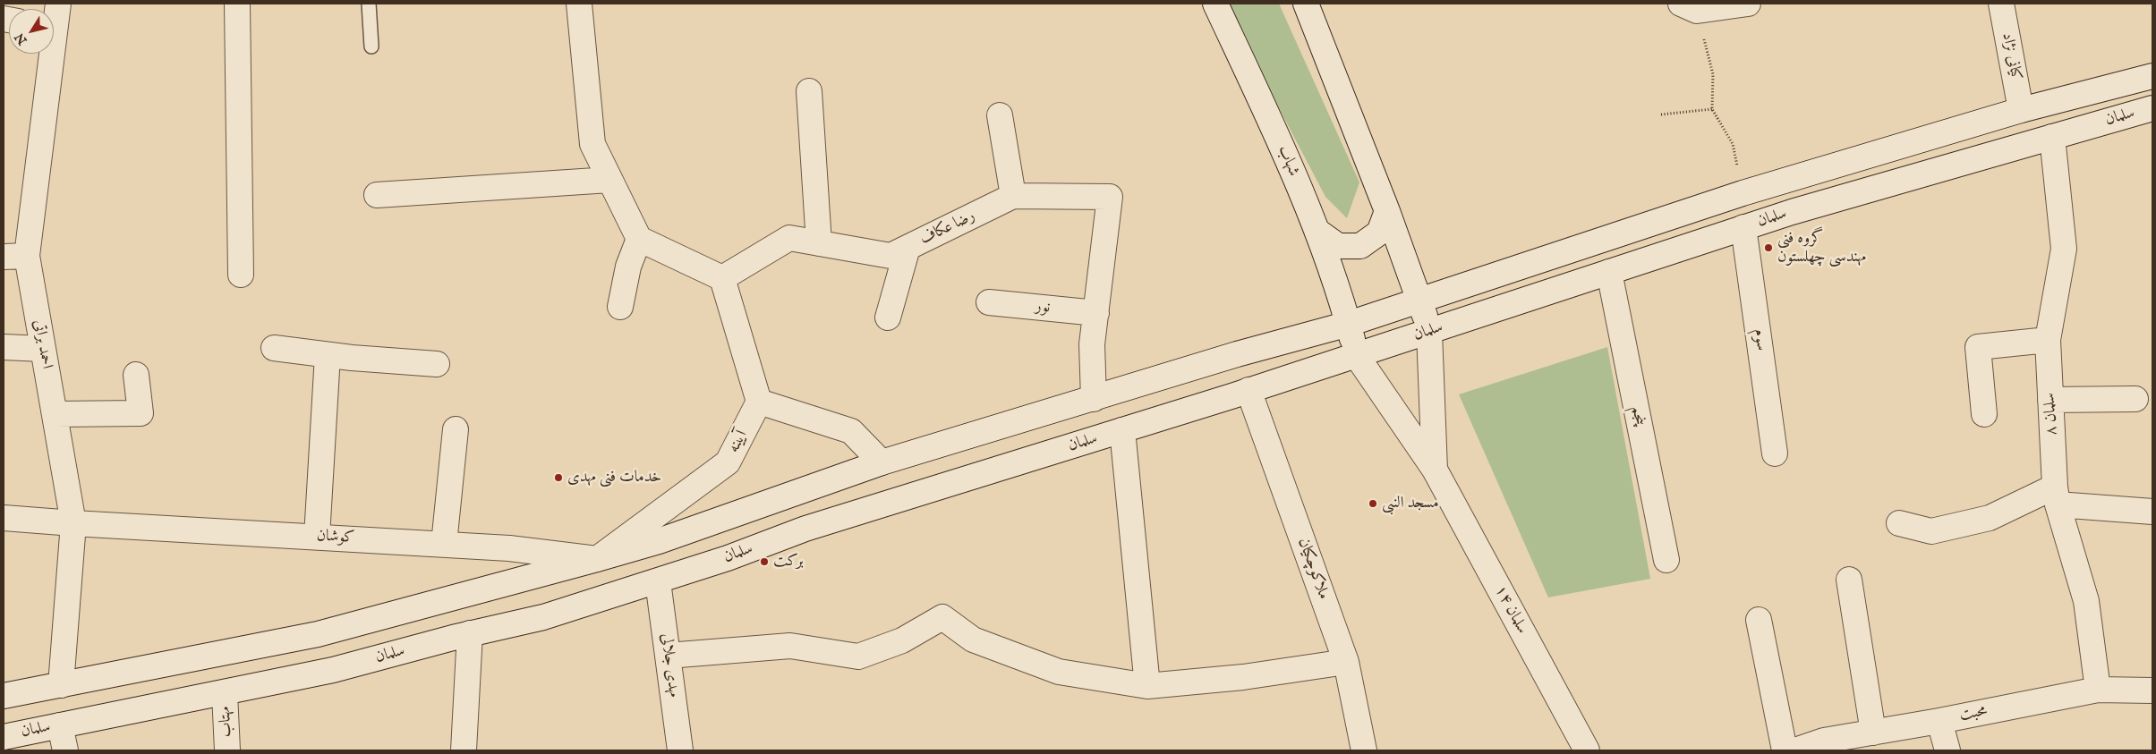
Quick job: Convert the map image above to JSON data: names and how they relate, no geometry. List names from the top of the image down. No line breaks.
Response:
{"streets":{"street":["کیانی نژاد","سلمان","شهاب","رضا عکاف","نور","سوم","احمد براتی","سلمان ۸","پنجم","آیینه","کوشان","ملاکوچکیان","سلمان ۱۴","مهدی جلالی","محبت","مهتاب"]},"crossings":[["کیانی نژاد","سلمان"],["سلمان","شهاب"],["سلمان","رضا عکاف"],["سلمان","سوم"],["سلمان","احمد براتی"],["سلمان","سلمان ۸"],["سلمان","پنجم"],["سلمان","آیینه"],["سلمان","کوشان"],["سلمان","ملاکوچکیان"],["سلمان","سلمان ۱۴"],["سلمان","مهدی جلالی"],["سلمان","مهتاب"],["شهاب","سلمان ۱۴"],["رضا عکاف","نور"],["احمد براتی","کوشان"],["سلمان ۸","محبت"],["آیینه","کوشان"]],"places":["گروه فنی مهندسی چهلستون","خدمات فنی مهدی","مسجد النبی","برکت"],"north":"bottom left"}
